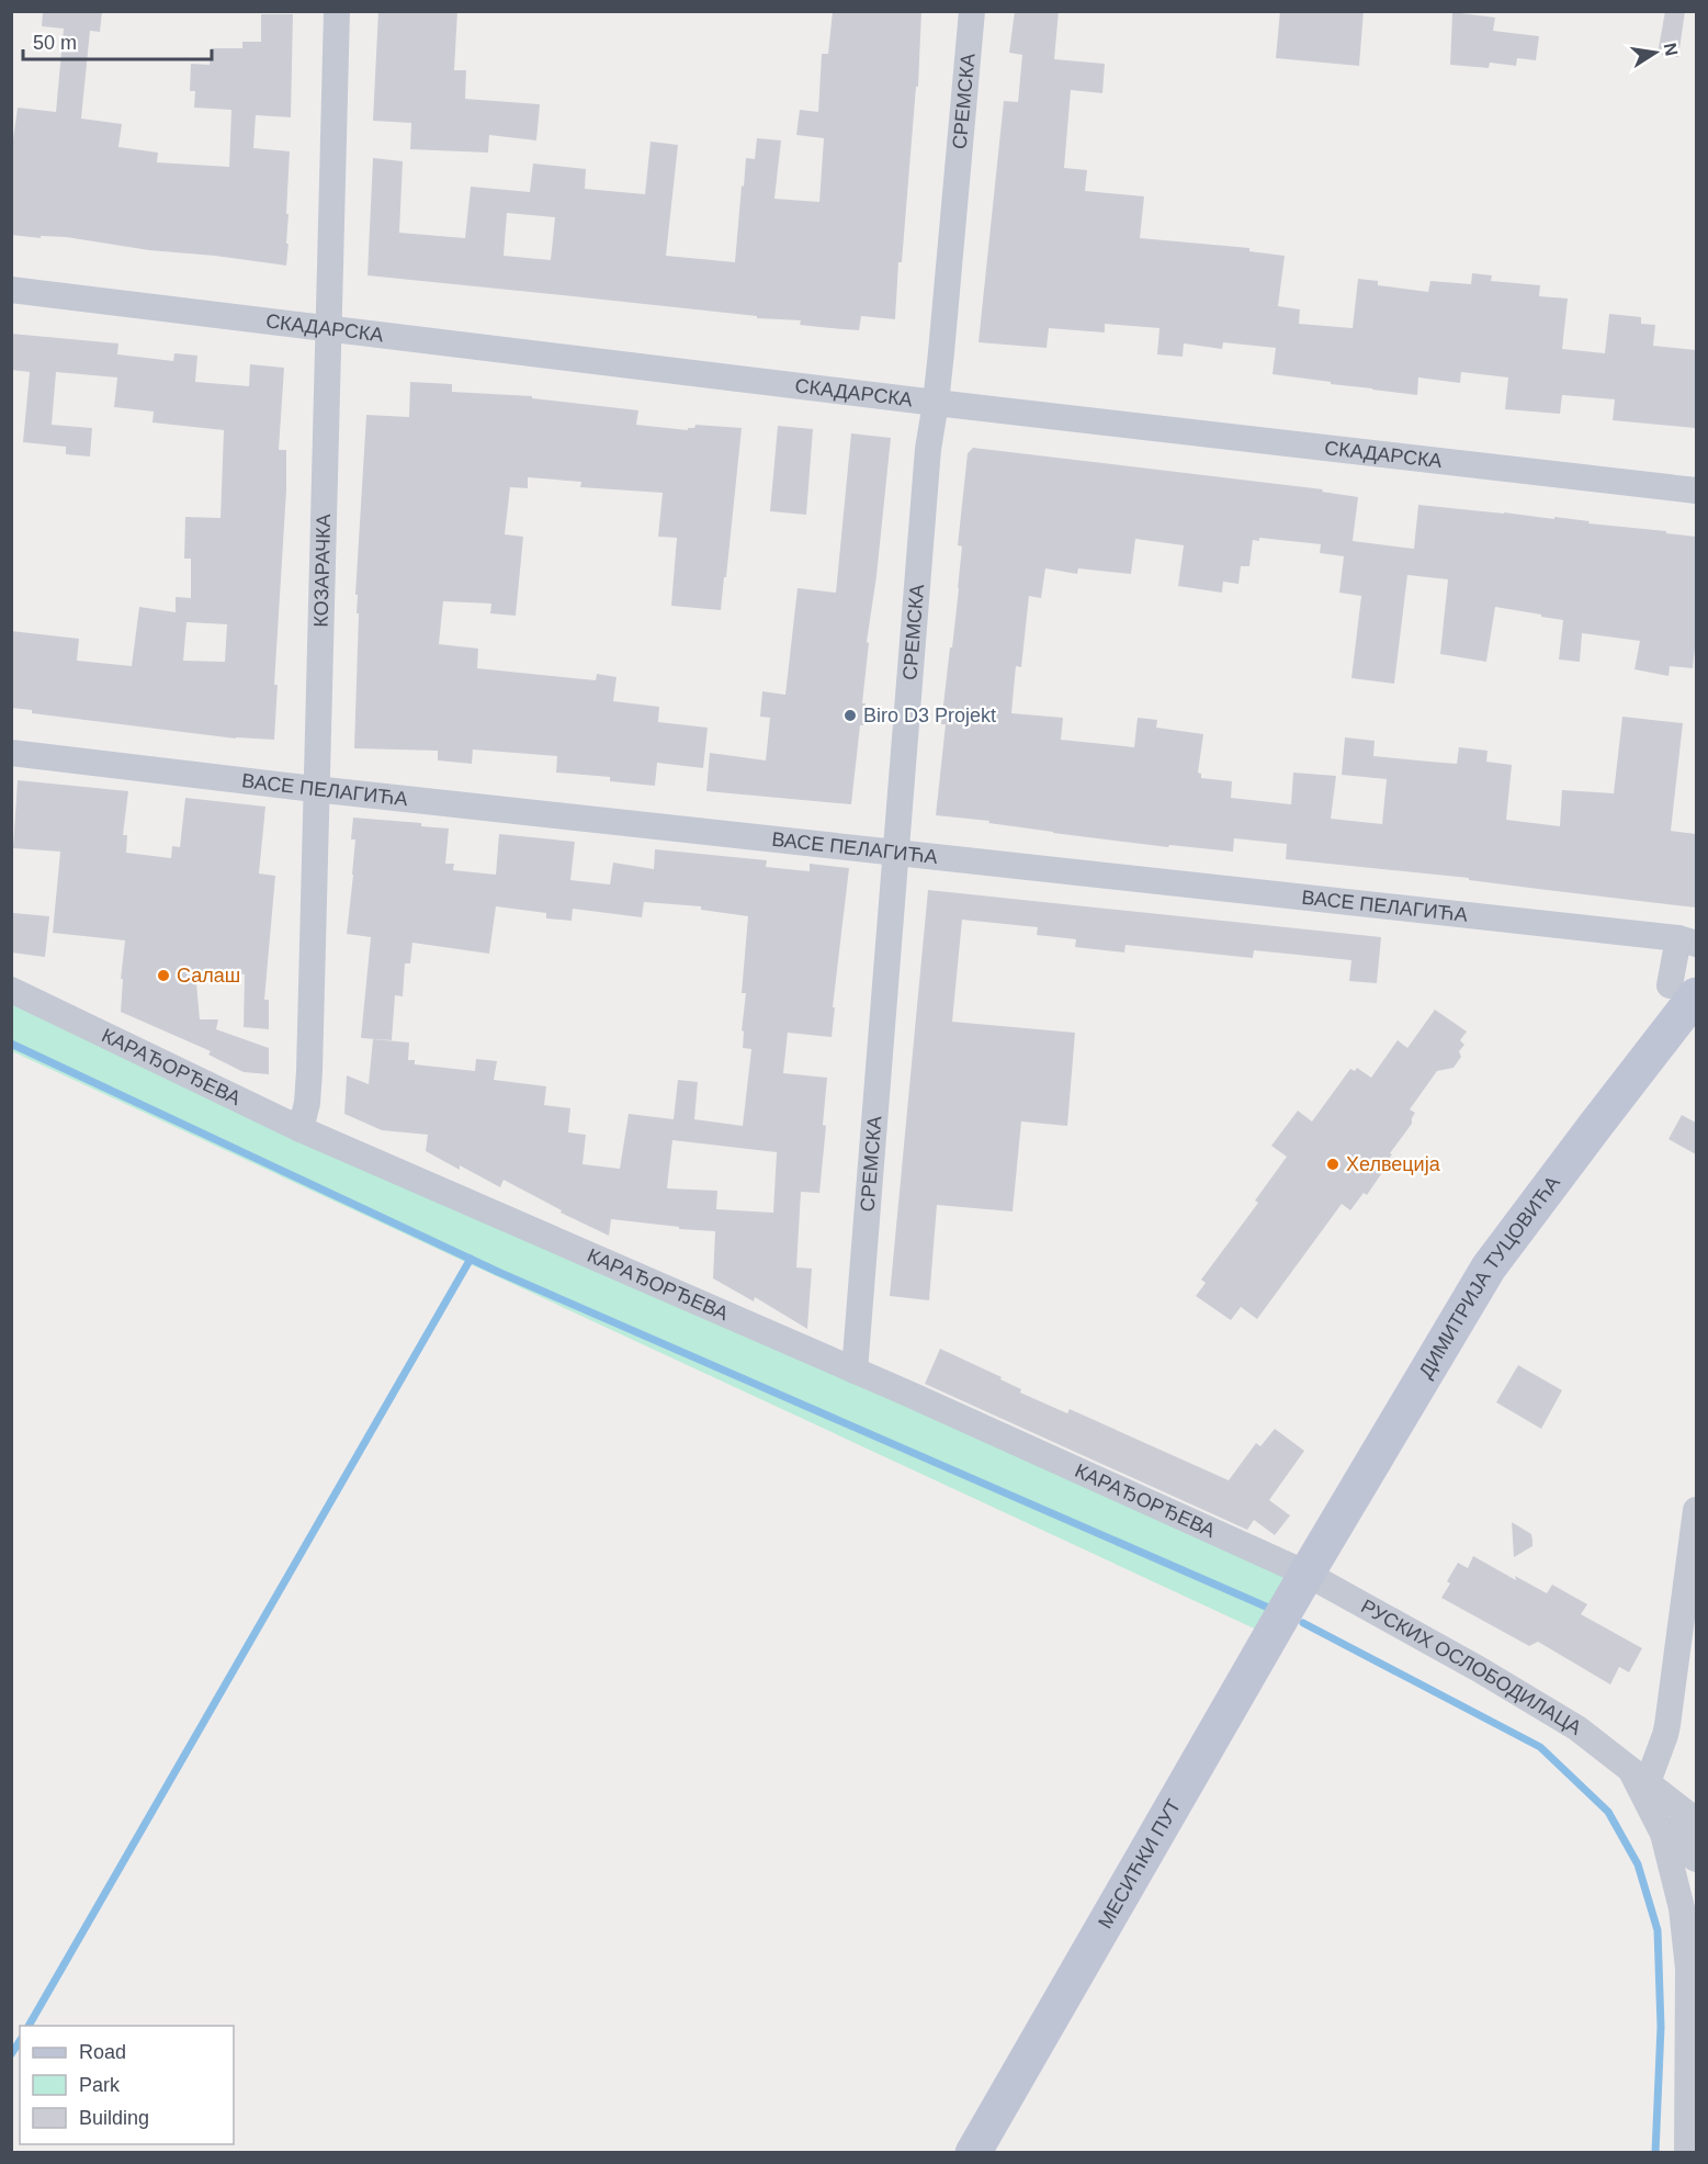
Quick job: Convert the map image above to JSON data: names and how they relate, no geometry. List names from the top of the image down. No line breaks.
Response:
{"streets":{"street":["СРЕМСКА","СКАДАРСКА","КОЗАРАЧКА","ВАСЕ ПЕЛАГИЋА","КАРАЂОРЂЕВА","ДИМИТРИЈА ТУЦОВИЋА","РУСКИХ ОСЛОБОДИЛАЦА","МЕСИЋКИ ПУТ"]},"crossings":[["СРЕМСКА","СКАДАРСКА"],["СРЕМСКА","ВАСЕ ПЕЛАГИЋА"],["СРЕМСКА","КАРАЂОРЂЕВА"],["СКАДАРСКА","КОЗАРАЧКА"],["КОЗАРАЧКА","ВАСЕ ПЕЛАГИЋА"],["КОЗАРАЧКА","КАРАЂОРЂЕВА"],["КАРАЂОРЂЕВА","ДИМИТРИЈА ТУЦОВИЋА"],["КАРАЂОРЂЕВА","РУСКИХ ОСЛОБОДИЛАЦА"],["КАРАЂОРЂЕВА","МЕСИЋКИ ПУТ"],["ДИМИТРИЈА ТУЦОВИЋА","РУСКИХ ОСЛОБОДИЛАЦА"],["ДИМИТРИЈА ТУЦОВИЋА","МЕСИЋКИ ПУТ"],["РУСКИХ ОСЛОБОДИЛАЦА","МЕСИЋКИ ПУТ"]],"places":["Biro D3 Projekt","Салаш","Хелвеција"],"legend":["Road","Park","Building"],"scale_bar":"50 m","north":"right"}
